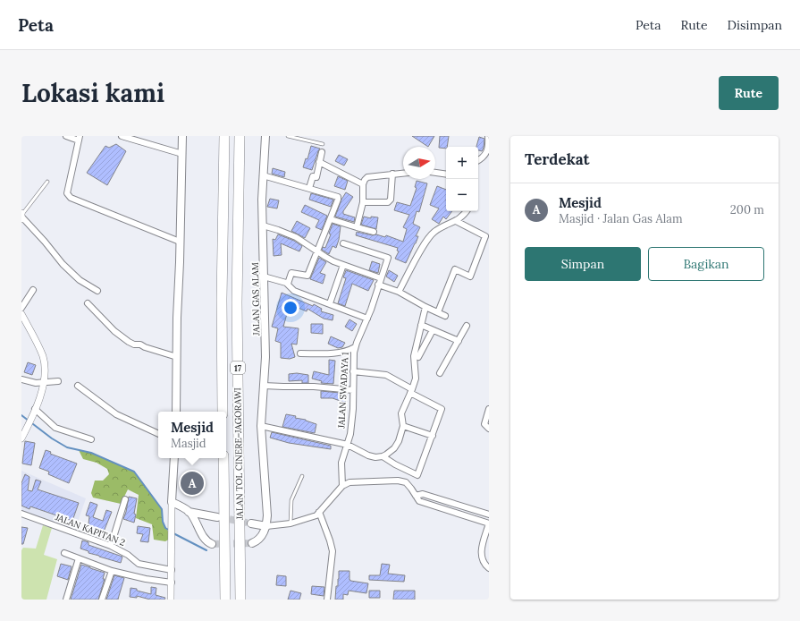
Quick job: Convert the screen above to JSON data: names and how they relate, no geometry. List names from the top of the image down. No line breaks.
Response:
{"streets":{"highway":["17","JALAN TOL CINERE–JAGORAWI"],"main road":["JALAN GAS ALAM"],"street":["JALAN SWADAYA 1","JALAN KAPITAN 2"]},"north":"right","page":{"header":"Peta","nav":["Peta","Rute","Disimpan"],"buttons":["Rute",["Simpan","Bagikan"]],"title":"Lokasi kami","heading":"Terdekat","map_buttons":["+","−"],"list":[{"mark":"A","name":"Mesjid","note":"Masjid · Jalan Gas Alam","value":"200 m"}],"popup":["Mesjid","Masjid"],"pins":"A"}}
